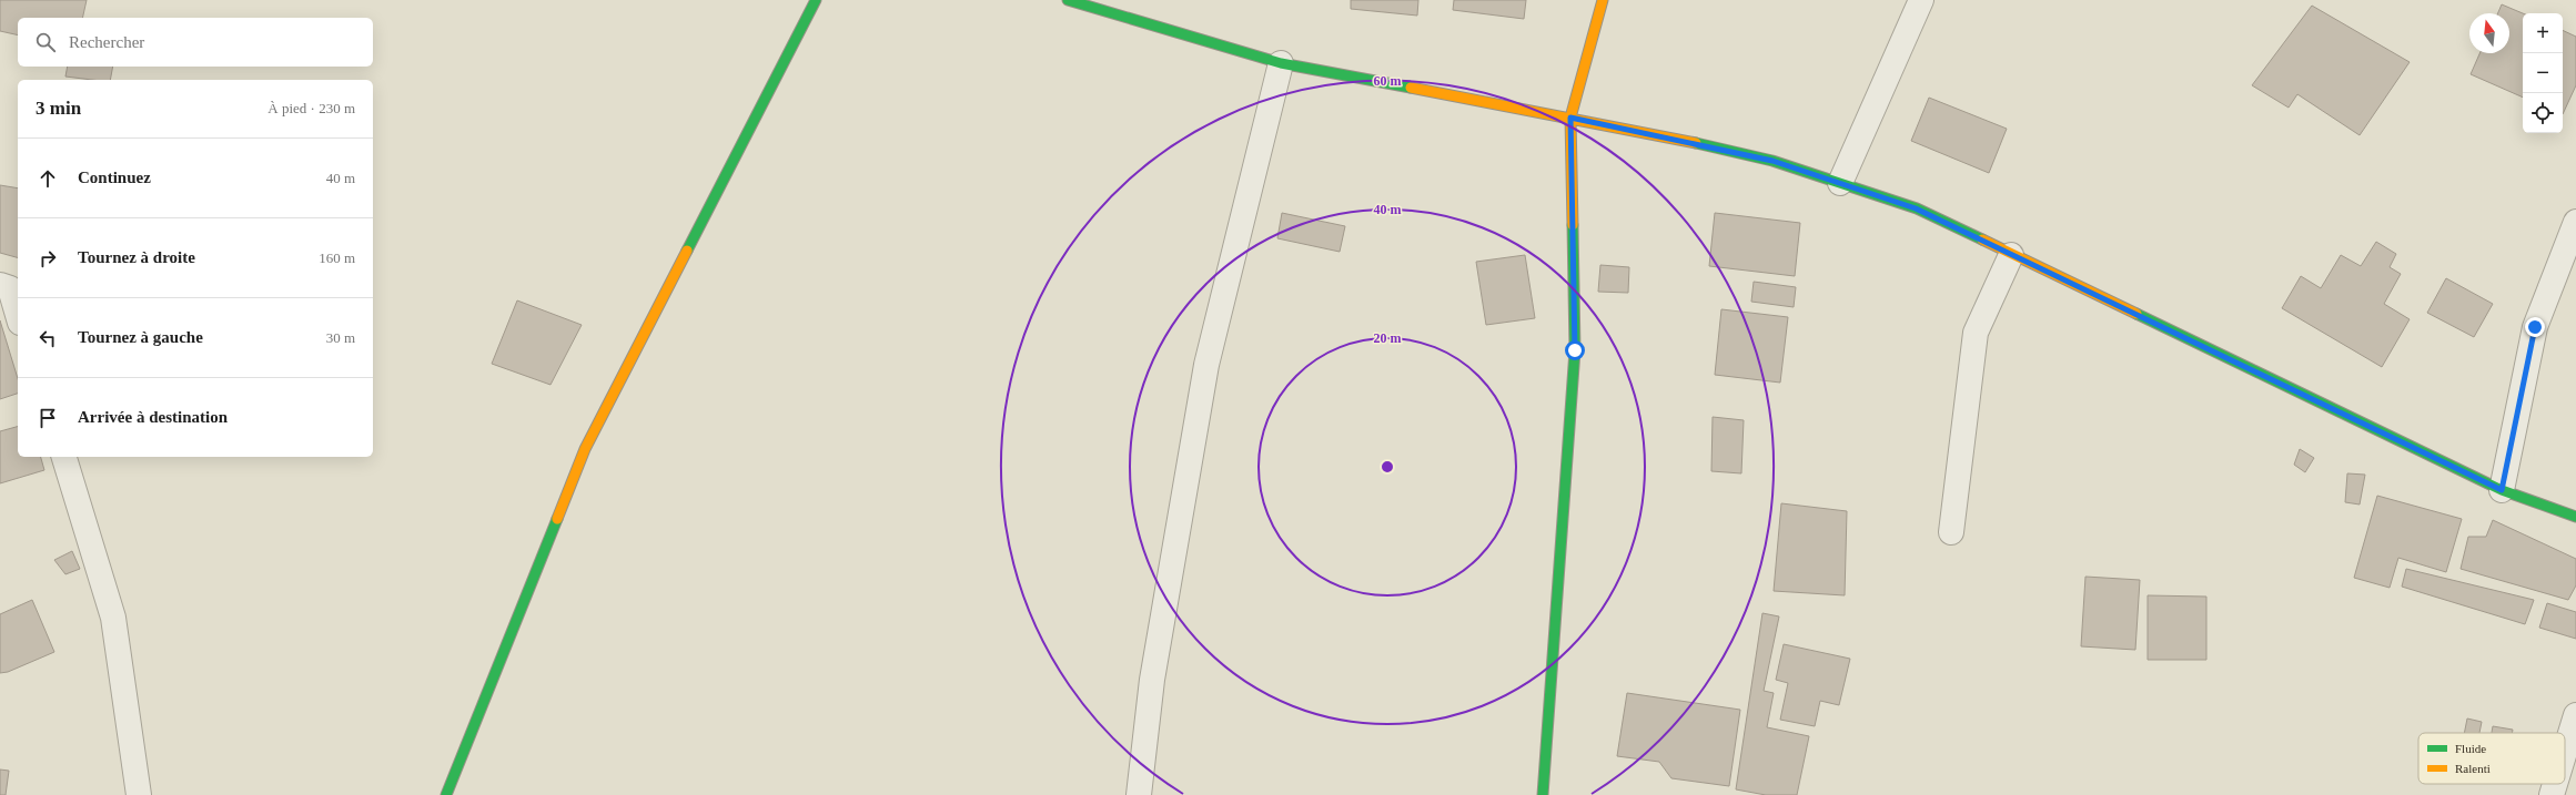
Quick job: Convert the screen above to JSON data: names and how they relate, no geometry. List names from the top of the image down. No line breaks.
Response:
{"legend":["Fluide","Ralenti"],"north":"top","page":{"map_buttons":["+","−"],"search":"Rechercher","heading":["3 min","À pied · 230 m"],"list":[["Continuez","40 m"],["Tournez à droite","160 m"],["Tournez à gauche","30 m"],"Arrivée à destination"]},"rings":["60 m","40 m","20 m"]}
